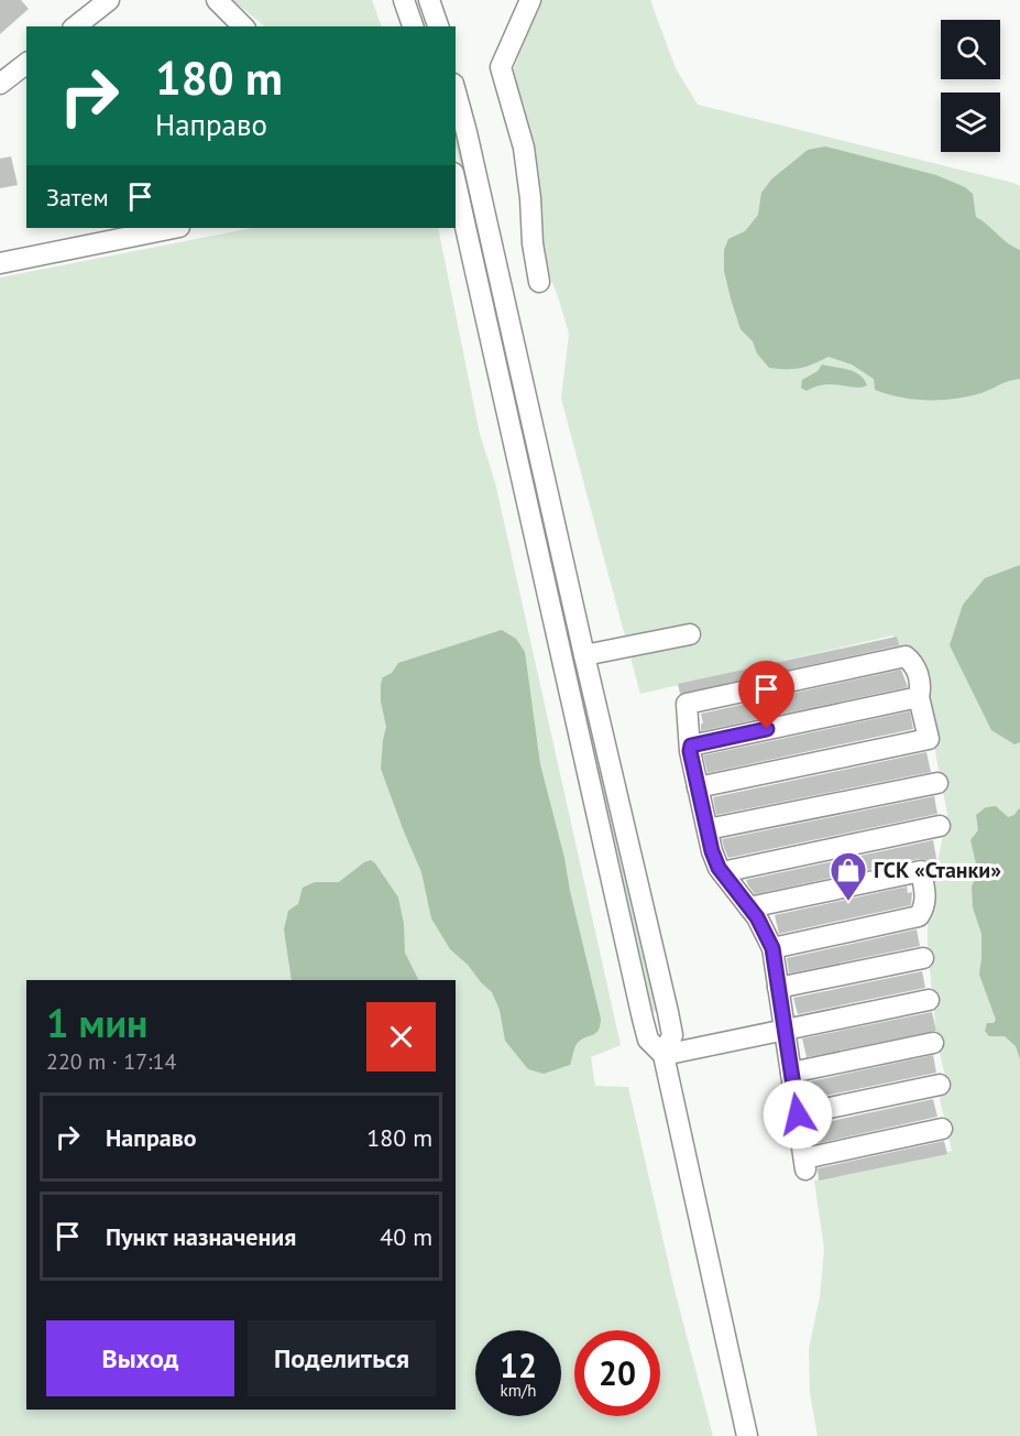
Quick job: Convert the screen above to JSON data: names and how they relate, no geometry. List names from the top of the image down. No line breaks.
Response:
{"places":{"shop":["ГСК «Станки»"]},"page":{"turn":["180 m","Направо"],"then":"Затем","heading":["1 мин","220 m · 17:14"],"list":[{"name":"Направо","value":"180 m"},{"name":"Пункт назначения","value":"40 m"}],"buttons":["Выход","Поделиться"],"speed":"12 km/h","limit":"20"}}
